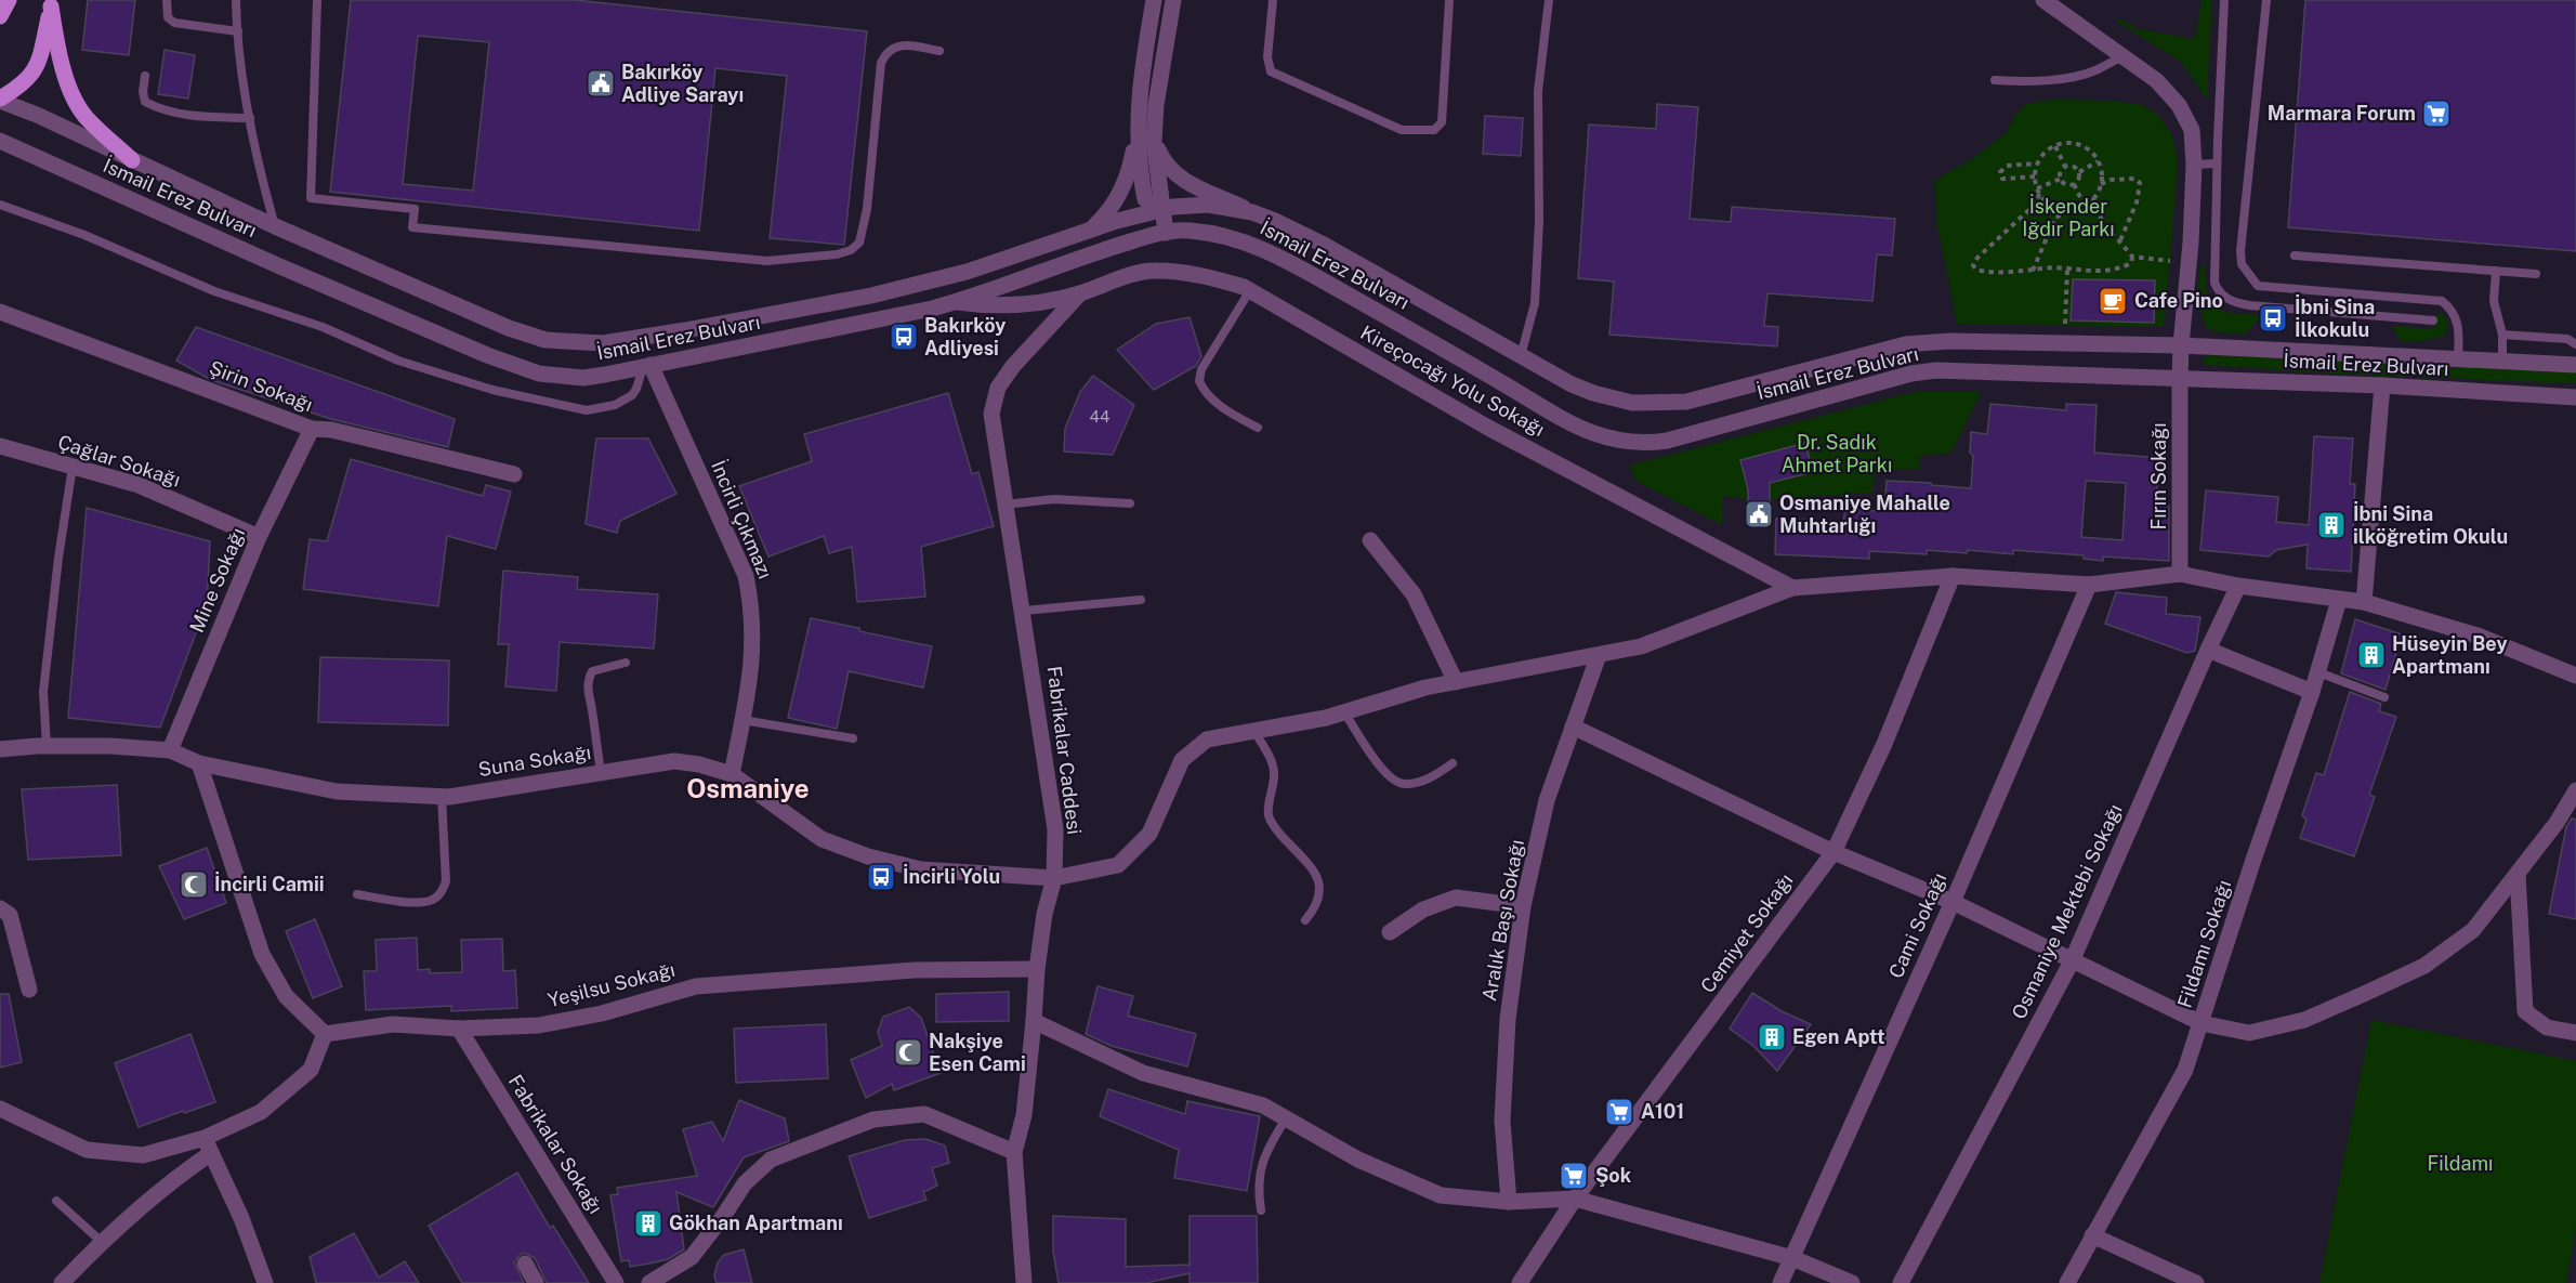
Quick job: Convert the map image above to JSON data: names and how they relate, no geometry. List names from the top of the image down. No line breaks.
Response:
{"streets":{"street":["İsmail Erez Bulvarı","Kireçocağı Yolu Sokağı","Şirin Sokağı","Çağlar Sokağı","Fırın Sokağı","İncirli Çıkmazı","Mine Sokağı","Fabrikalar Caddesi","Suna Sokağı","Osmaniye Mektebi Sokağı","Aralık Başı Sokağı","Cami Sokağı","Cemiyet Sokağı","Fildamı Sokağı","Yeşilsu Sokağı","Fabrikalar Sokağı"]},"crossings":[["İsmail Erez Bulvarı","Kireçocağı Yolu Sokağı"],["İsmail Erez Bulvarı","Fırın Sokağı"],["İsmail Erez Bulvarı","İncirli Çıkmazı"],["Kireçocağı Yolu Sokağı","Fabrikalar Caddesi"],["Kireçocağı Yolu Sokağı","Suna Sokağı"],["Şirin Sokağı","Mine Sokağı"],["Çağlar Sokağı","Mine Sokağı"],["Fırın Sokağı","Suna Sokağı"],["İncirli Çıkmazı","Suna Sokağı"],["Mine Sokağı","Suna Sokağı"],["Fabrikalar Caddesi","Suna Sokağı"],["Fabrikalar Caddesi","Yeşilsu Sokağı"],["Suna Sokağı","Osmaniye Mektebi Sokağı"],["Suna Sokağı","Aralık Başı Sokağı"],["Suna Sokağı","Cami Sokağı"],["Suna Sokağı","Cemiyet Sokağı"],["Suna Sokağı","Fildamı Sokağı"],["Yeşilsu Sokağı","Fabrikalar Sokağı"]],"districts":["Osmaniye"],"parks":["İskender Iğdır Parkı","Dr. Sadık Ahmet Parkı","Fildamı"],"places":{"public building":["Bakırköy Adliye Sarayı","Osmaniye Mahalle Muhtarlığı"],"supermarket":["Marmara Forum","A101","Şok"],"cafe":["Cafe Pino"],"bus stop":["İbni Sina İlkokulu","Bakırköy Adliyesi","İncirli Yolu"],"building":["İbni Sina ilköğretim Okulu","Hüseyin Bey Apartmanı","Egen Aptt","Gökhan Apartmanı"],"mosque":["İncirli Camii","Nakşiye Esen Cami"]},"house_numbers":["44"]}
